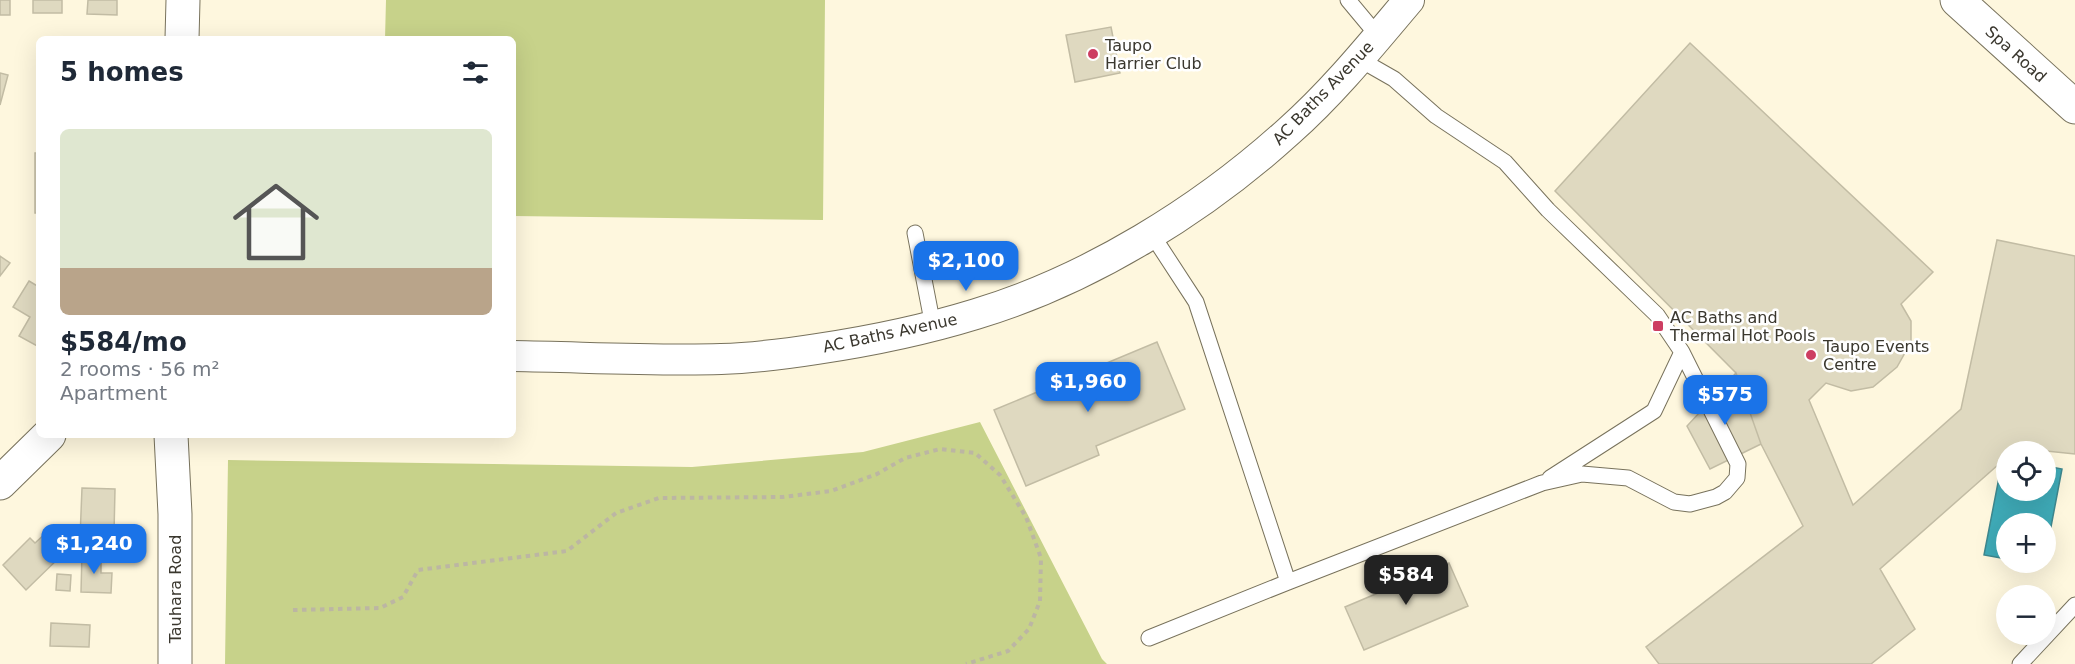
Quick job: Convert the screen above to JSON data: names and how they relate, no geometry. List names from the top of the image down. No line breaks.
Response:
{"streets":{"main road":["Spa Road","Tauhara Road"],"street":["AC Baths Avenue"]},"places":{"other":["Taupo Harrier Club","Taupo Events Centre"],"transit":["AC Baths and Thermal Hot Pools"]},"page":{"heading":"5 homes","list":[{"name":"$584/mo","note":"2 rooms · 56 m² · Apartment"}],"price":["$2,100","$1,960","$575","$1,240","$584"],"map_buttons":["+","−"]}}
